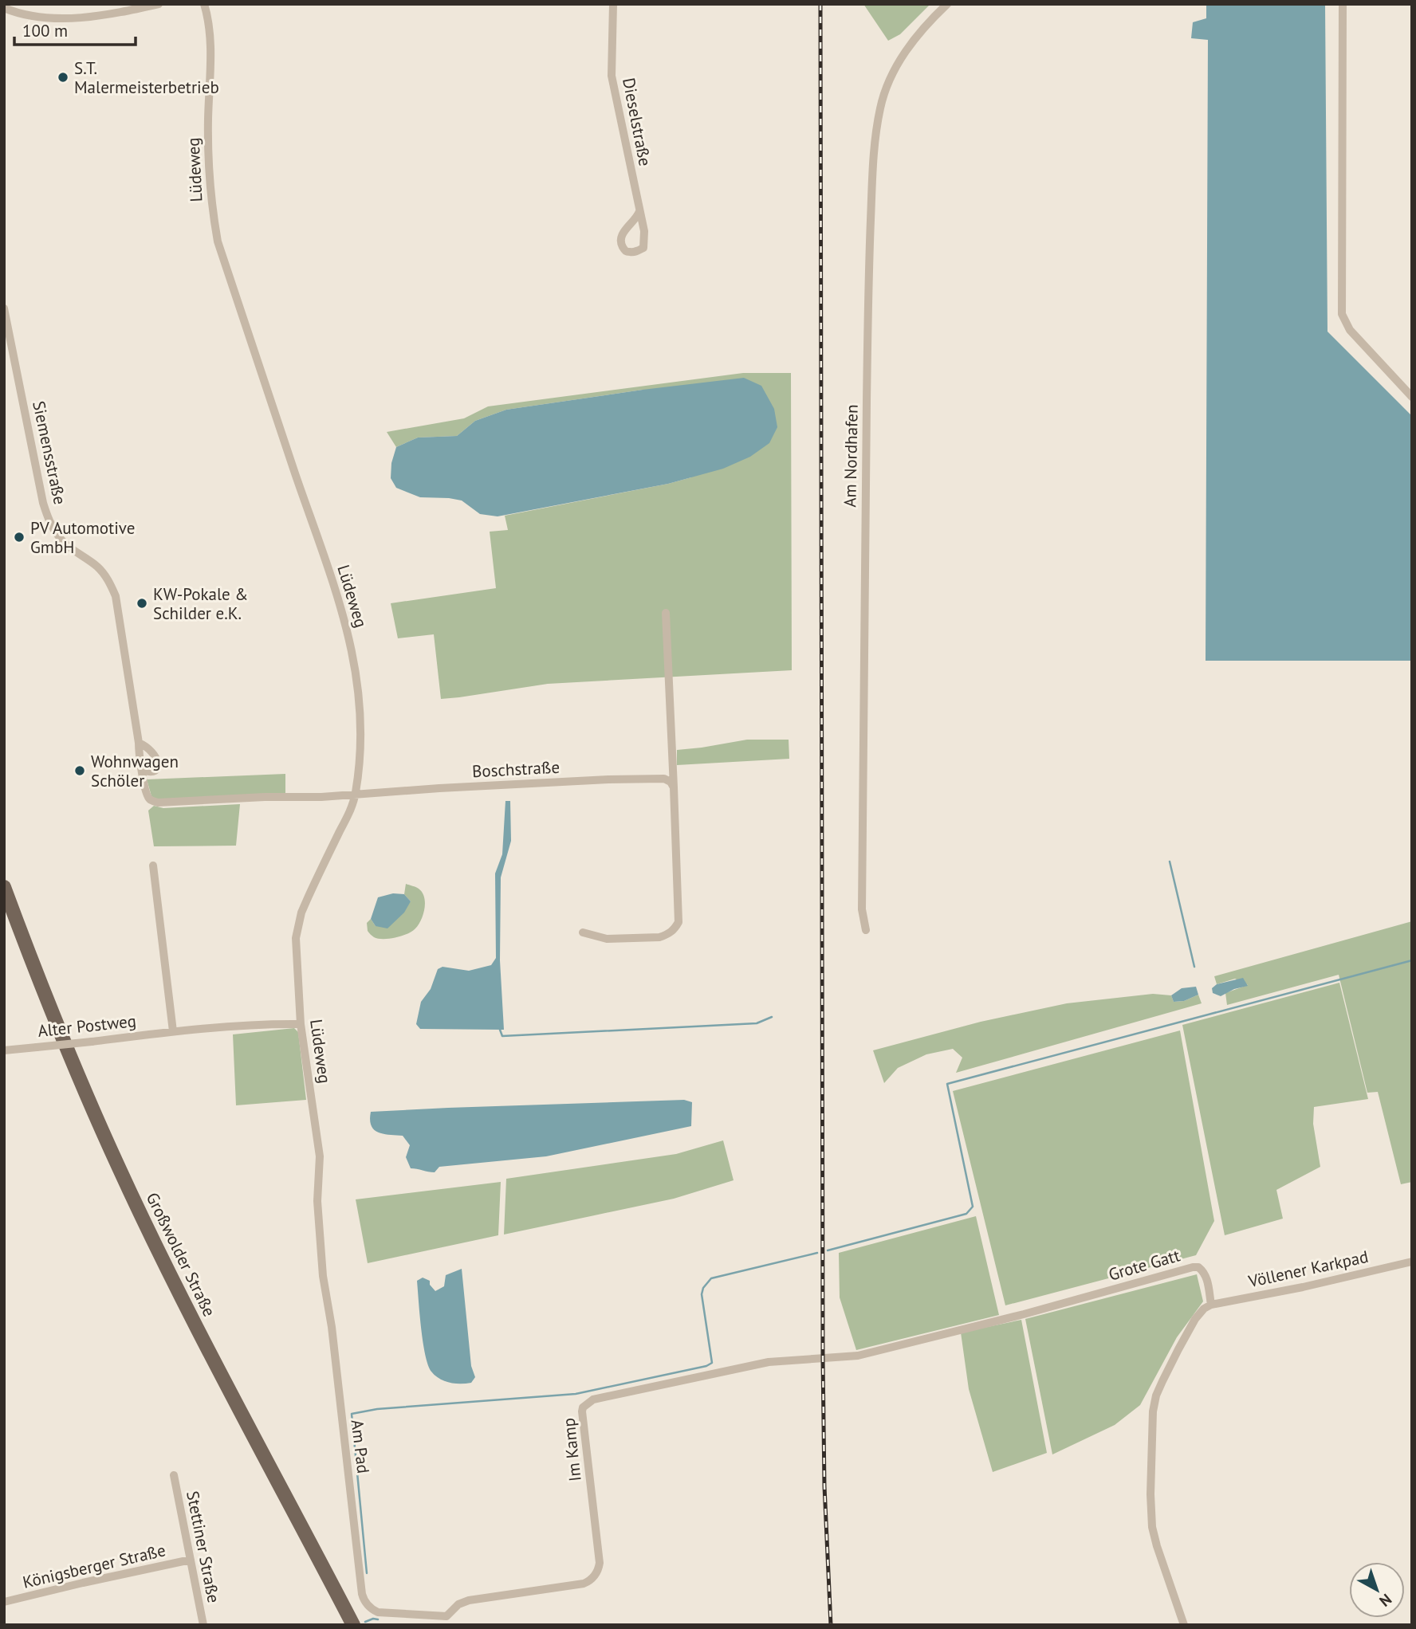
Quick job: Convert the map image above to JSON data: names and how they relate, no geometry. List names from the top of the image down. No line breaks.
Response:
{"streets":{"main road":["Großwolder Straße"],"street":["Dieselstraße","Lüdeweg","Siemensstraße","Am Nordhafen","Boschstraße","Alter Postweg","Grote Gatt","Völlener Karkpad","Am Pad","Im Kamp","Stettiner Straße","Königsberger Straße"]},"crossings":[["Lüdeweg","Siemensstraße"],["Lüdeweg","Boschstraße"],["Lüdeweg","Alter Postweg"],["Lüdeweg","Am Pad"],["Siemensstraße","Boschstraße"],["Grote Gatt","Völlener Karkpad"],["Grote Gatt","Im Kamp"],["Am Pad","Im Kamp"],["Stettiner Straße","Königsberger Straße"]],"places":["S.T. Malermeisterbetrieb","PV Automotive GmbH","KW-Pokale & Schilder e.K.","Wohnwagen Schöler"],"scale_bar":"100 m","north":"bottom right"}
